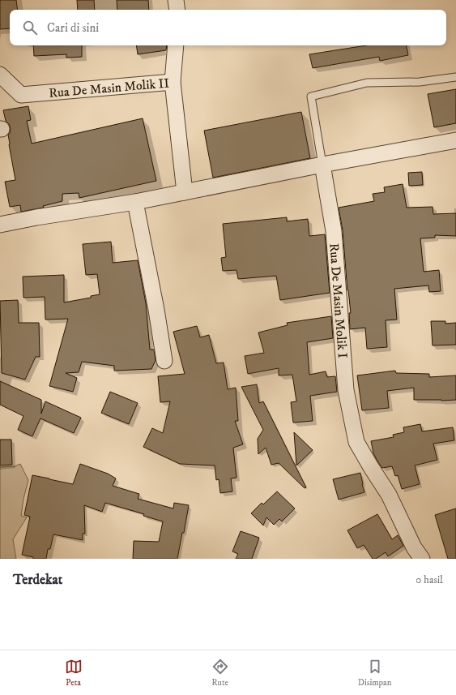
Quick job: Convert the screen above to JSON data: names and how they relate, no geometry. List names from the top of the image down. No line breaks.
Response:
{"streets":{"street":["Rua De Masin Molik II","Rua De Masin Molik I"]},"page":{"search":"Cari di sini","heading":["Terdekat","0 hasil"],"nav":["Peta","Rute","Disimpan"]}}
